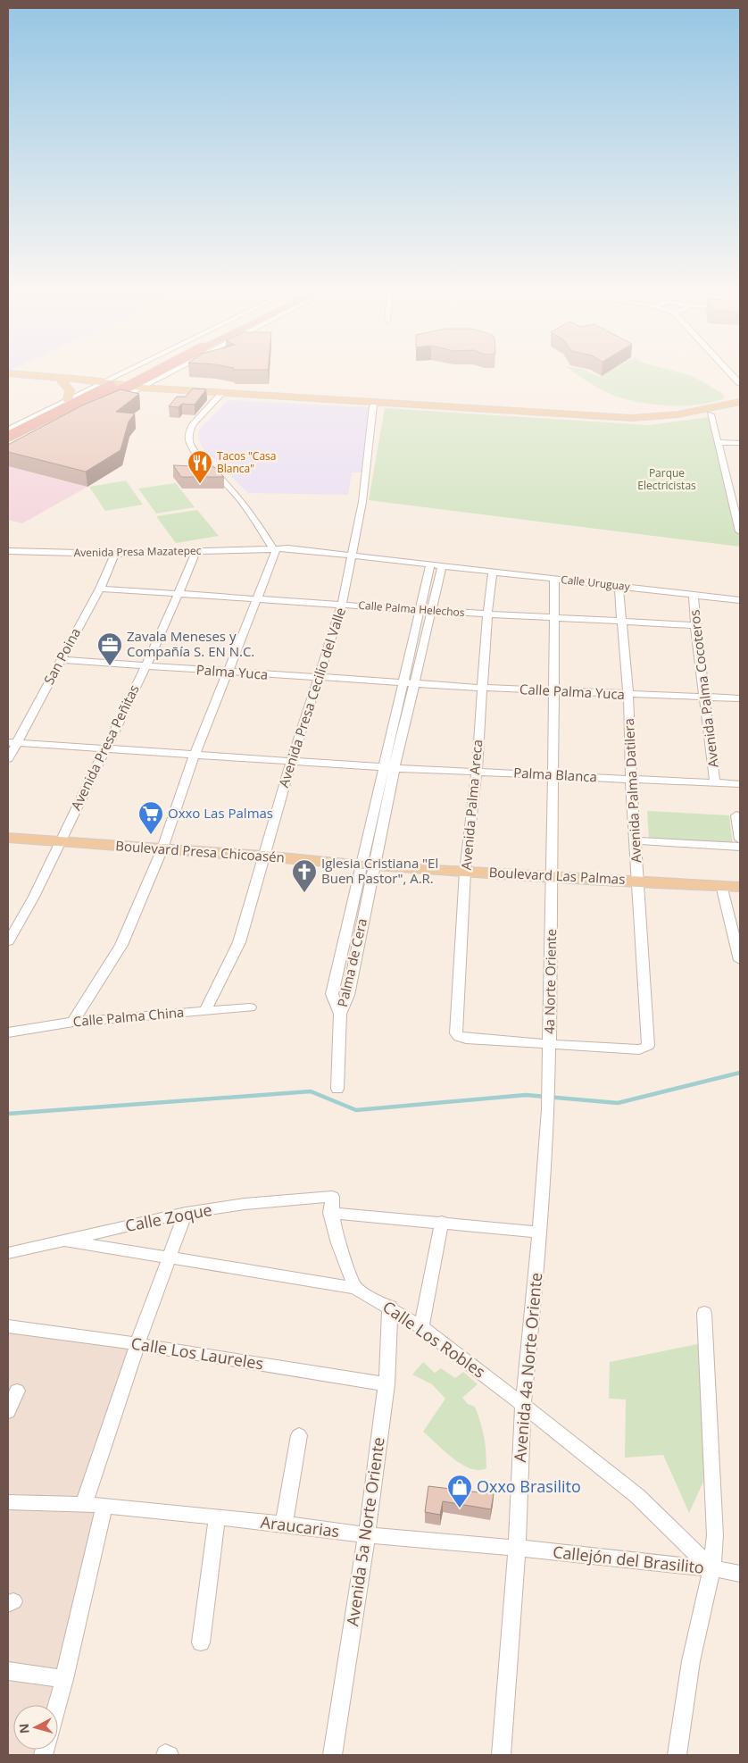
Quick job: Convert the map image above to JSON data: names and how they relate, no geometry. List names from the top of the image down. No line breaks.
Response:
{"streets":{"main road":["Boulevard Presa Chicoasén","Boulevard Las Palmas"],"street":["Avenida Presa Mazatepec","Calle Uruguay","Calle Palma Helechos","San Poina","Palma Yuca","Avenida Palma Cocoteros","Calle Palma Yuca","Avenida Presa Cecilio del Valle","Avenida Presa Peñitas","Palma Blanca","Avenida Palma Datilera","Avenida Palma Areca","Palma de Cera","4a Norte Oriente","Calle Palma China","Calle Zoque","Calle Los Robles","Calle Los Laureles","Avenida 4a Norte Oriente","Araucarias","Avenida 5a Norte Oriente","Callejón del Brasilito"]},"crossings":[["Avenida Presa Mazatepec","Calle Uruguay"],["Avenida Presa Mazatepec","San Poina"],["Avenida Presa Mazatepec","Avenida Presa Cecilio del Valle"],["Avenida Presa Mazatepec","Avenida Presa Peñitas"],["Avenida Presa Mazatepec","Palma de Cera"],["Calle Uruguay","Avenida Palma Cocoteros"],["Calle Uruguay","Avenida Palma Datilera"],["Calle Uruguay","Avenida Palma Areca"],["Calle Uruguay","Palma de Cera"],["Calle Uruguay","4a Norte Oriente"],["Calle Palma Helechos","San Poina"],["Calle Palma Helechos","Avenida Palma Cocoteros"],["Calle Palma Helechos","Avenida Presa Cecilio del Valle"],["Calle Palma Helechos","Avenida Presa Peñitas"],["Calle Palma Helechos","Avenida Palma Datilera"],["Calle Palma Helechos","Avenida Palma Areca"],["Calle Palma Helechos","Palma de Cera"],["Calle Palma Helechos","4a Norte Oriente"],["San Poina","Palma Yuca"],["San Poina","Palma Blanca"],["Palma Yuca","Calle Palma Yuca"],["Palma Yuca","Avenida Presa Cecilio del Valle"],["Palma Yuca","Avenida Presa Peñitas"],["Palma Yuca","Palma de Cera"],["Avenida Palma Cocoteros","Calle Palma Yuca"],["Avenida Palma Cocoteros","Palma Blanca"],["Calle Palma Yuca","Avenida Palma Datilera"],["Calle Palma Yuca","Avenida Palma Areca"],["Calle Palma Yuca","Palma de Cera"],["Calle Palma Yuca","4a Norte Oriente"],["Avenida Presa Cecilio del Valle","Palma Blanca"],["Avenida Presa Cecilio del Valle","Boulevard Presa Chicoasén"],["Avenida Presa Cecilio del Valle","Calle Palma China"],["Avenida Presa Peñitas","Palma Blanca"],["Avenida Presa Peñitas","Boulevard Presa Chicoasén"],["Palma Blanca","Avenida Palma Datilera"],["Palma Blanca","Avenida Palma Areca"],["Palma Blanca","Palma de Cera"],["Palma Blanca","4a Norte Oriente"],["Avenida Palma Datilera","Avenida Palma Areca"],["Avenida Palma Datilera","Boulevard Las Palmas"],["Avenida Palma Datilera","4a Norte Oriente"],["Avenida Palma Areca","Boulevard Las Palmas"],["Avenida Palma Areca","4a Norte Oriente"],["Boulevard Presa Chicoasén","Boulevard Las Palmas"],["Boulevard Presa Chicoasén","Palma de Cera"],["Boulevard Las Palmas","Palma de Cera"],["Boulevard Las Palmas","4a Norte Oriente"],["4a Norte Oriente","Avenida 4a Norte Oriente"],["Calle Zoque","Calle Los Robles"],["Calle Los Robles","Avenida 4a Norte Oriente"],["Calle Los Robles","Avenida 5a Norte Oriente"],["Calle Los Robles","Callejón del Brasilito"],["Calle Los Laureles","Avenida 5a Norte Oriente"],["Avenida 4a Norte Oriente","Araucarias"],["Avenida 4a Norte Oriente","Callejón del Brasilito"],["Araucarias","Avenida 5a Norte Oriente"],["Araucarias","Callejón del Brasilito"]],"parks":["Parque Electricistas"],"places":{"restaurant":["Tacos \"Casa Blanca\""],"office":["Zavala Meneses y Compañía S. EN N.C."],"supermarket":["Oxxo Las Palmas"],"church":["Iglesia Cristiana \"El Buen Pastor\", A.R."],"shop":["Oxxo Brasilito"]},"north":"left"}
